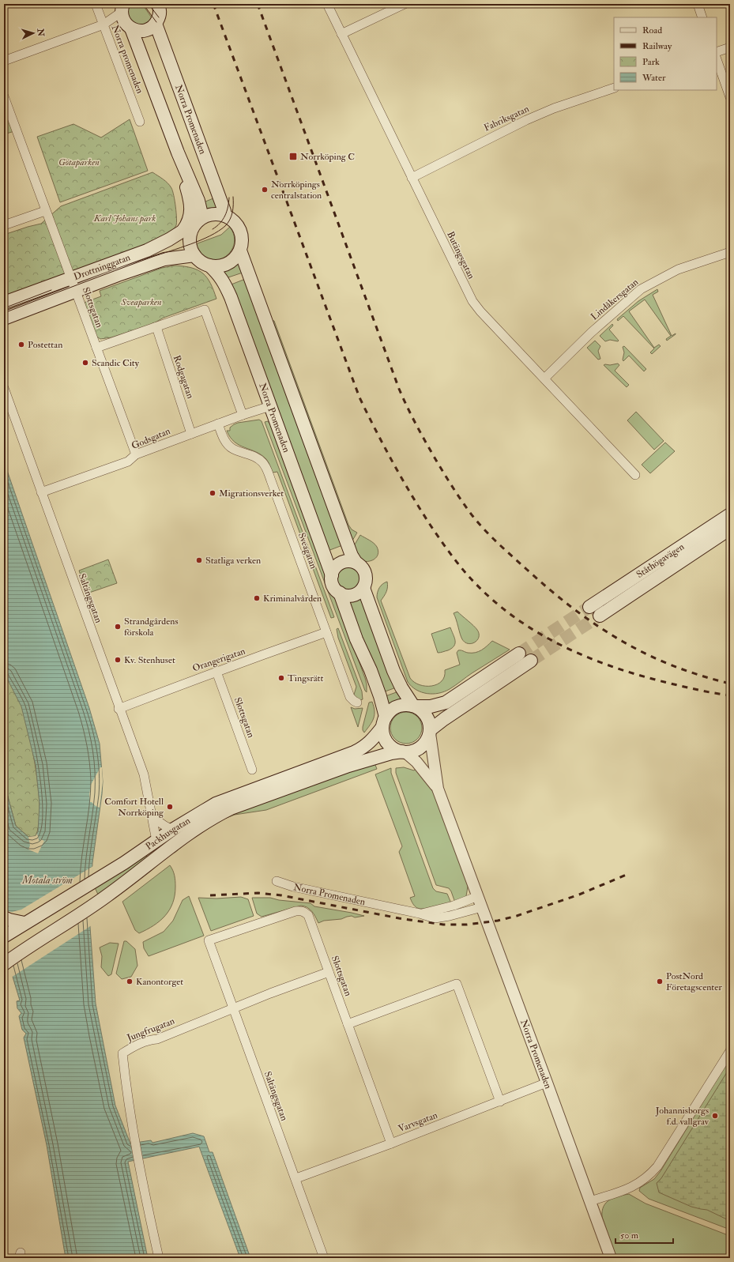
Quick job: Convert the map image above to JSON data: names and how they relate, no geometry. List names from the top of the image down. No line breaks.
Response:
{"streets":{"main road":["Norra Promenaden","Drottninggatan","Ståthögavägen","Packhusgatan"],"street":["Norra promenaden","Fabriksgatan","Butängsgatan","Lindåkersgatan","Slottsgatan","Rodgagatan","Godsgatan","Sveagatan","Saltängsgatan","Orangerigatan","Jungfrugatan","Varvsgatan"]},"crossings":[["Fabriksgatan","Butängsgatan"],["Norra Promenaden","Drottninggatan"],["Norra Promenaden","Godsgatan"],["Norra Promenaden","Packhusgatan"],["Norra Promenaden","Varvsgatan"],["Butängsgatan","Lindåkersgatan"],["Drottninggatan","Slottsgatan"],["Slottsgatan","Godsgatan"],["Slottsgatan","Saltängsgatan"],["Slottsgatan","Orangerigatan"],["Slottsgatan","Jungfrugatan"],["Slottsgatan","Varvsgatan"],["Rodgagatan","Godsgatan"],["Godsgatan","Sveagatan"],["Godsgatan","Saltängsgatan"],["Sveagatan","Orangerigatan"],["Saltängsgatan","Orangerigatan"],["Saltängsgatan","Packhusgatan"],["Saltängsgatan","Jungfrugatan"],["Saltängsgatan","Varvsgatan"]],"water":["Motala ström"],"parks":["Götaparken","Karl Johans park","Sveaparken"],"places":{"transit":["Norrköping C"],"other":["Norrköpings centralstation","Postettan","Scandic City","Migrationsverket","Statliga verken","Kriminalvården","Strandgårdens förskola","Kv. Stenhuset","Tingsrätt","Comfort Hotell Norrköping","Kanontorget","PostNord Företagscenter","Johannisborgs f.d. vallgrav"]},"legend":["Road","Railway","Park","Water"],"scale_bar":"50 m","north":"right"}
